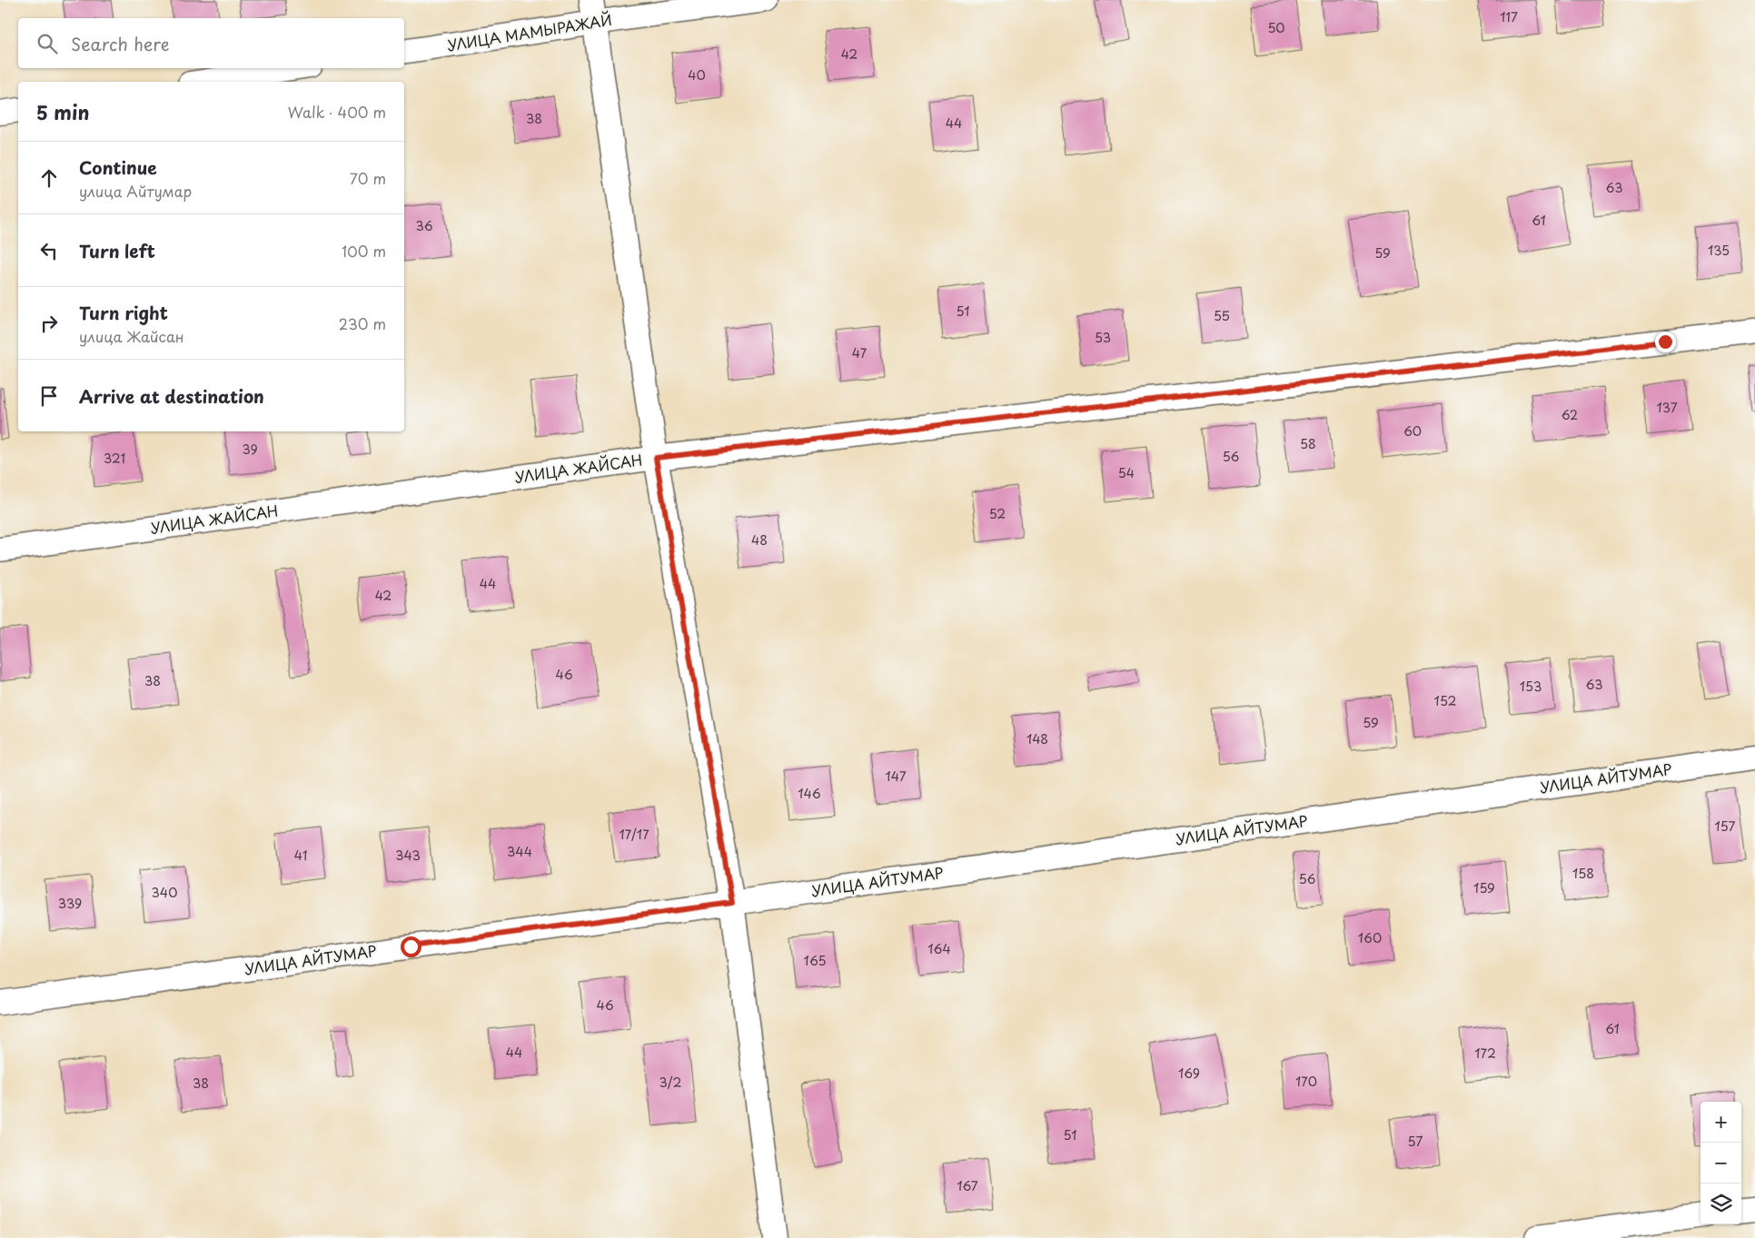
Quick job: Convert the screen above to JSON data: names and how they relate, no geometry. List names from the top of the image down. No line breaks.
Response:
{"streets":{"street":["УЛИЦА МАМЫРАЖАЙ","УЛИЦА ЖАЙСАН","УЛИЦА АЙТУМАР"]},"house_numbers":["117","50","42","40","38","44","63","61","36","135","59","51","55","53","47","137","62","60","58","39","56","321","54","52","48","44","42","46","38","63","153","152","59","148","147","146","157","17/17","344","41","343","158","56","159","340","339","160","164","165","46","61","44","172","169","170","3/2","38","51","57","167"],"page":{"search":"Search here","heading":["5 min","Walk · 400 m"],"list":[["Continue","улица Айтумар","70 m"],["Turn left","100 m"],["Turn right","улица Жайсан","230 m"],"Arrive at destination"],"map_buttons":["+","−"]}}
